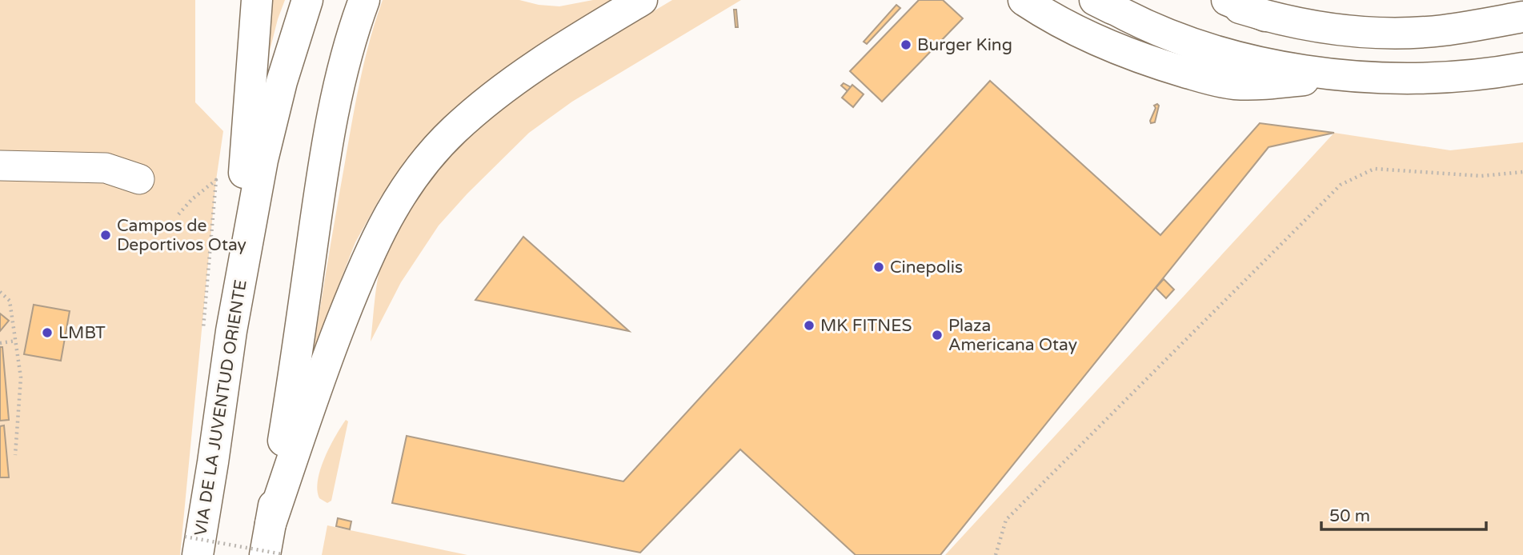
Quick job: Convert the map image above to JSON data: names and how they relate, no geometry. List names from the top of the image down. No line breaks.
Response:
{"streets":{"main road":["VIA DE LA JUVENTUD ORIENTE"]},"places":["Burger King","Campos de Deportivos Otay","Cinepolis","MK FITNES","LMBT","Plaza Americana Otay"],"scale_bar":"50 m"}
